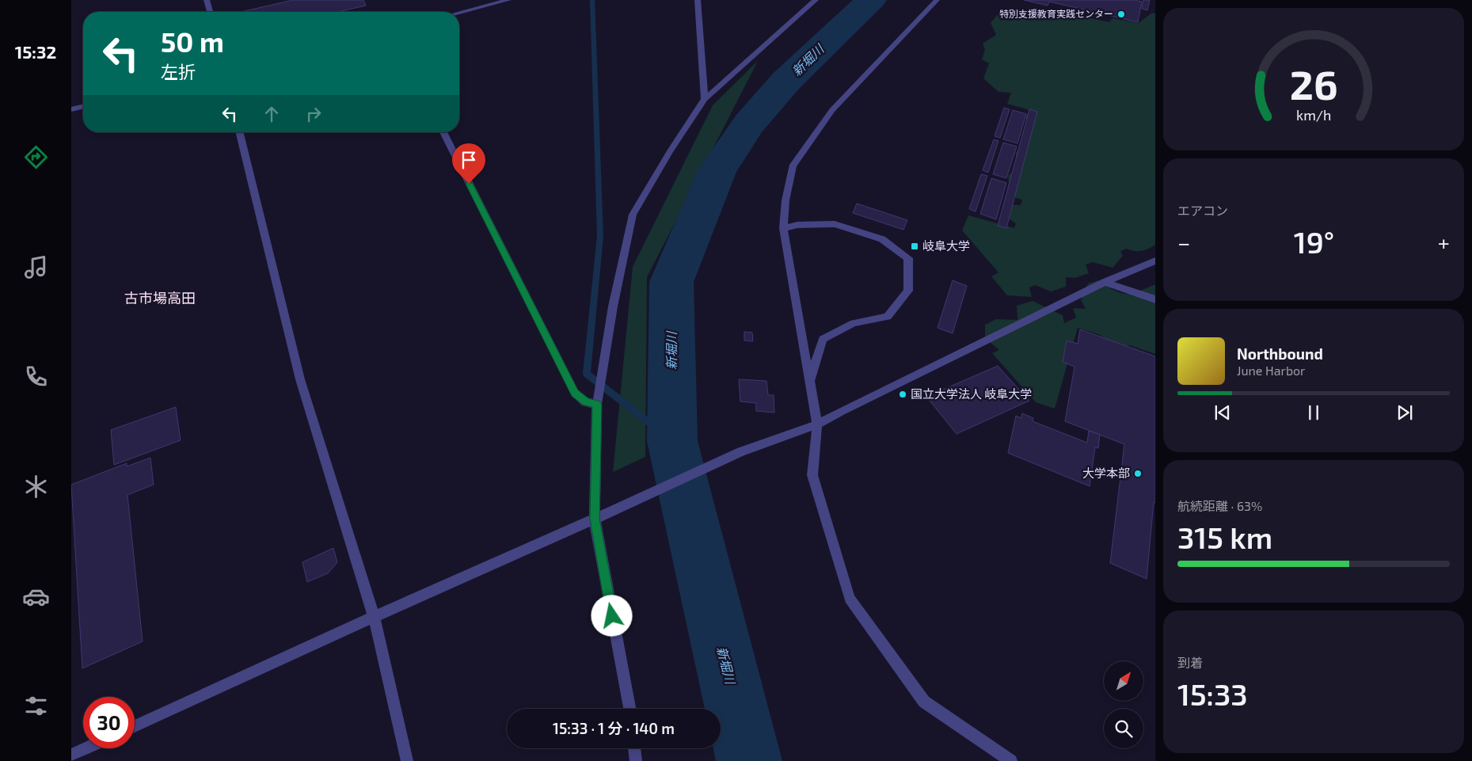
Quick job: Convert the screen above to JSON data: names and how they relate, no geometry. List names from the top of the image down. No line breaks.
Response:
{"districts":["古市場高田"],"water":["新堀川"],"places":{"other":["特別支援教育実践センター","国立大学法人 岐阜大学","大学本部"],"transit":["岐阜大学"]},"north":"top right","page":{"tabs":"15:32","turn":["50 m","左折"],"tile":["エアコン",["航続距離 · 63%","315 km"],["到着","15:33"]],"heat":["−","19°","+"],"song":["Northbound","June Harbor"],"limit":"30","trip":"15:33 · 1 分 · 140 m","gauge":["26","km/h"]}}
